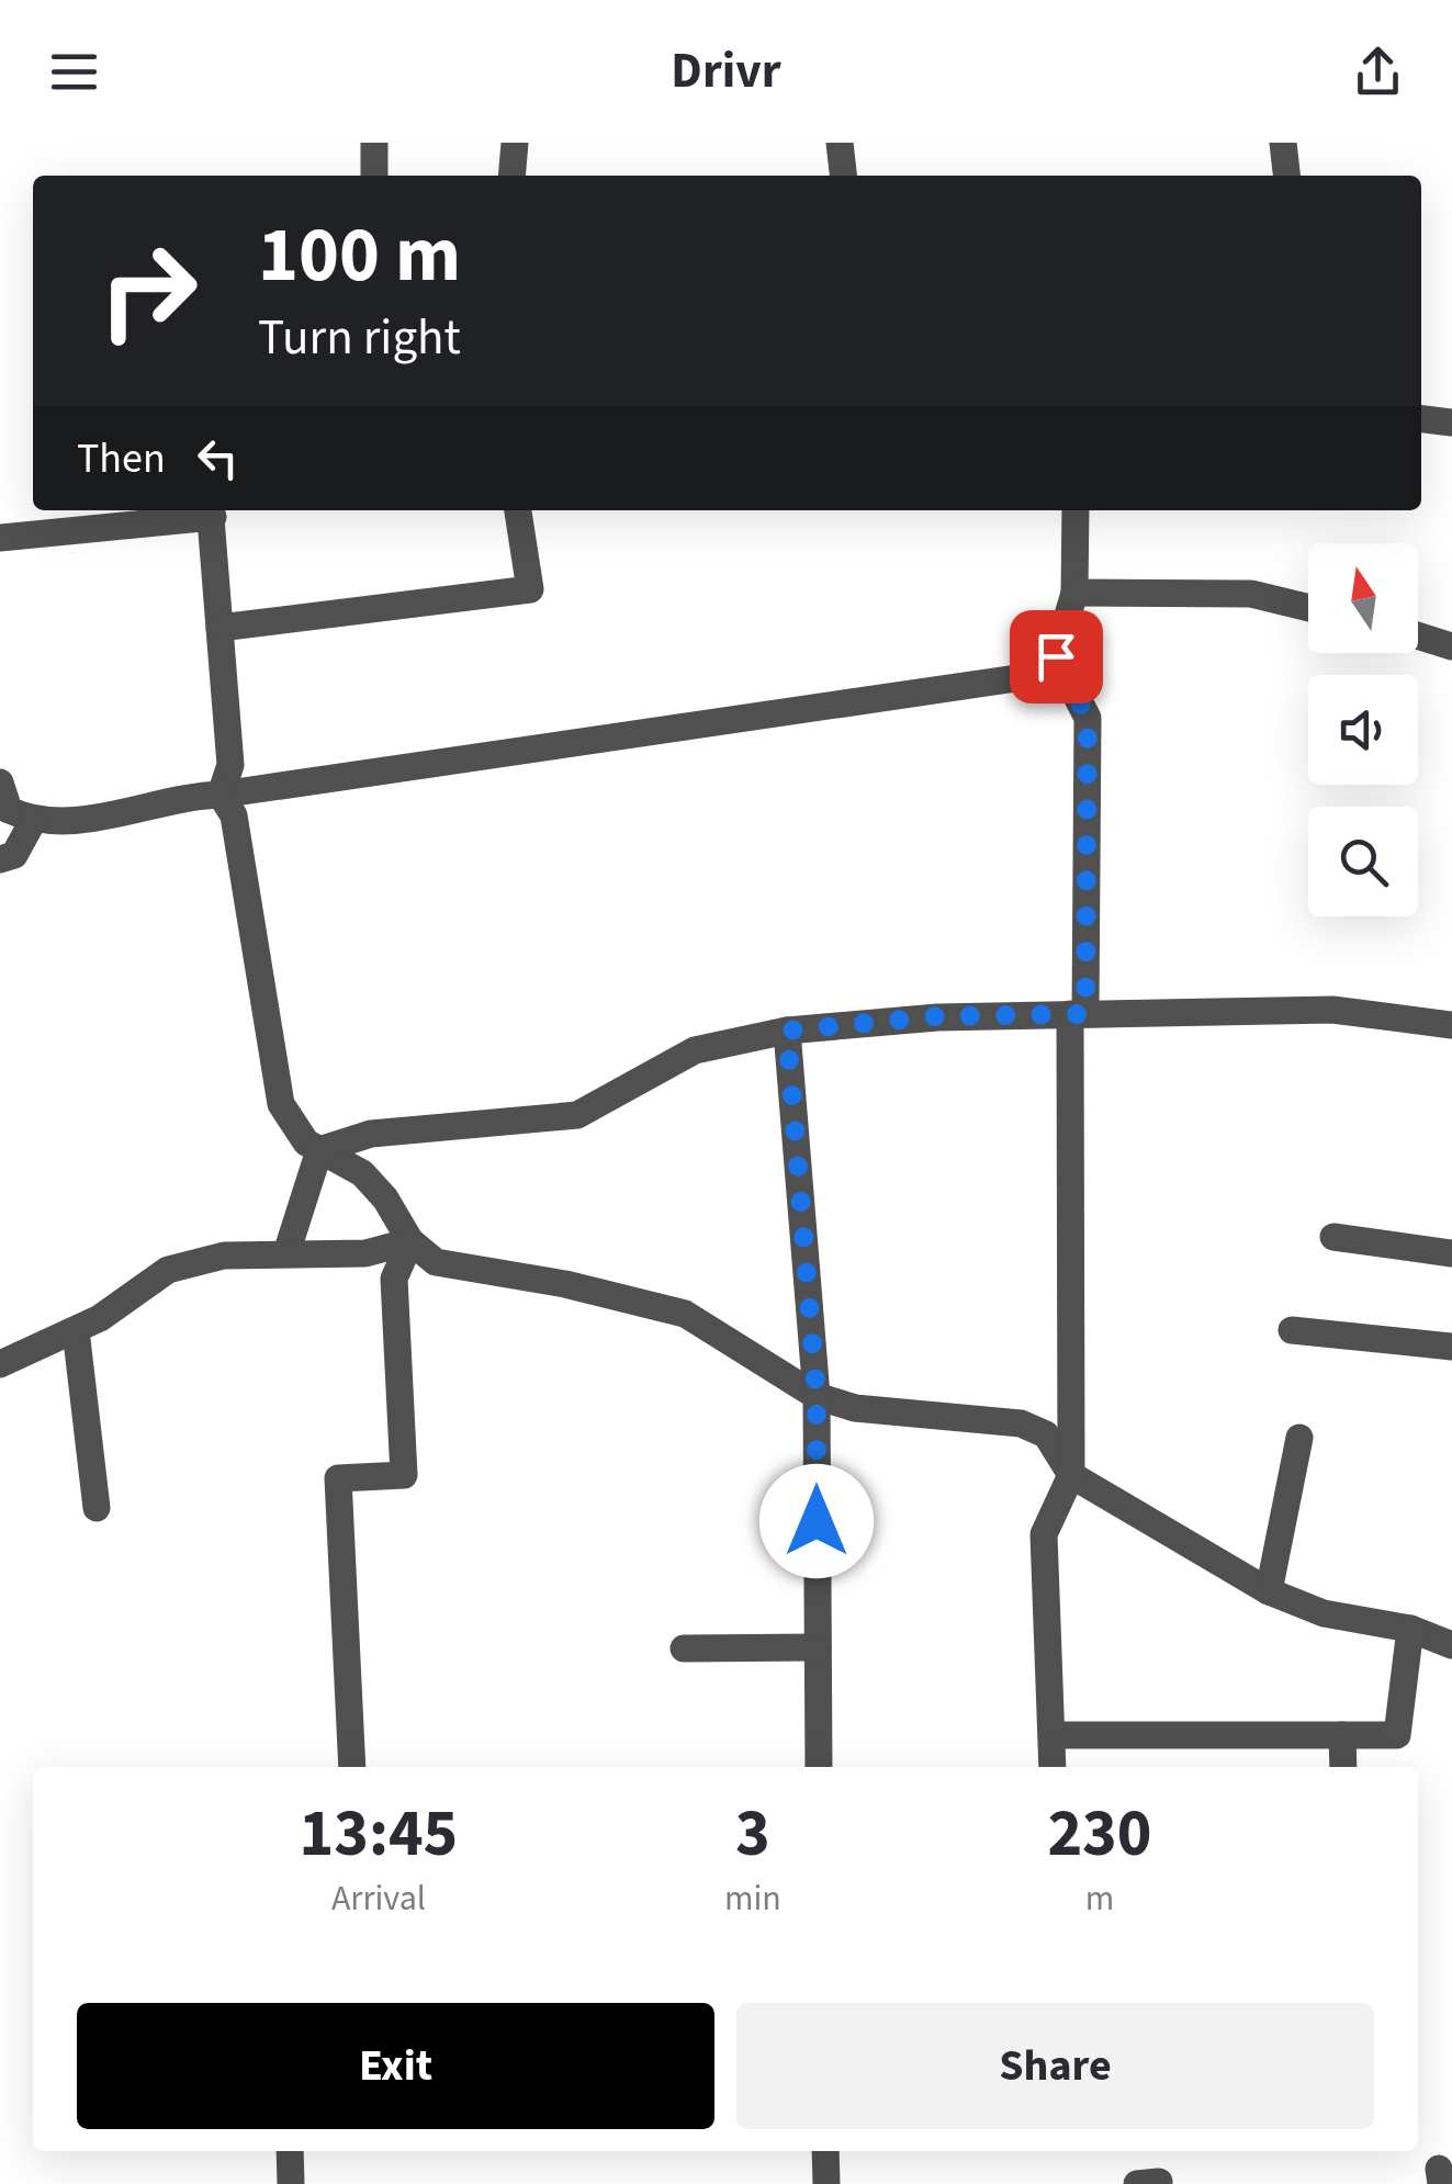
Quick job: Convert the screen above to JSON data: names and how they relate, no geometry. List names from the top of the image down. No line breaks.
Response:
{"north":"top","page":{"header":"Drivr","turn":["100 m","Turn right"],"then":"Then","eta":["13:45","Arrival","3","min","230","m"],"buttons":["Exit","Share"]}}
